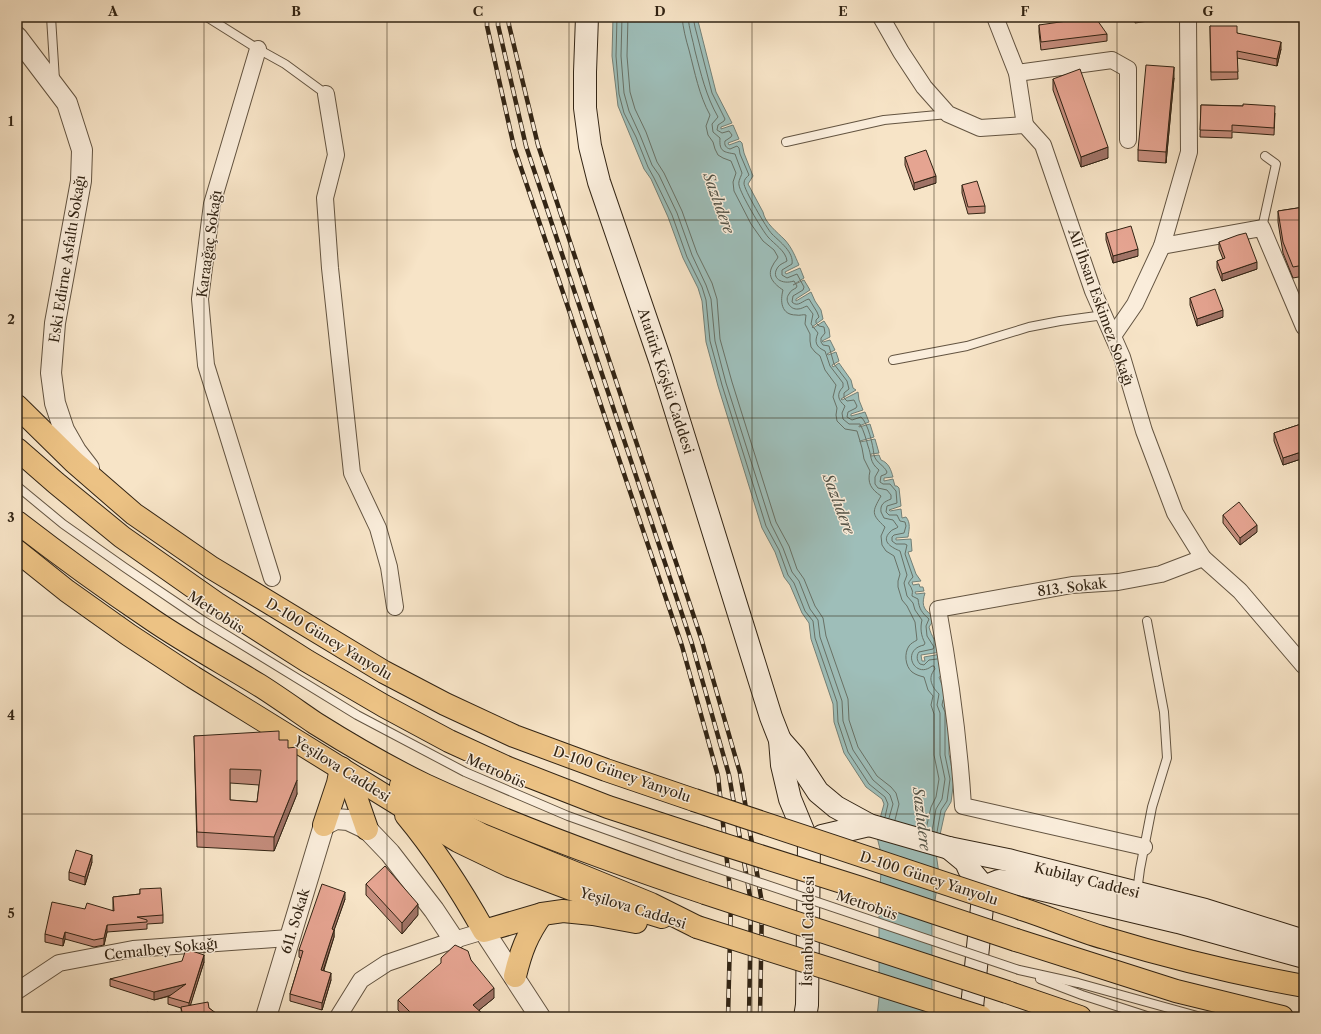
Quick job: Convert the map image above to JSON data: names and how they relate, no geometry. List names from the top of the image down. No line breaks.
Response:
{"streets":{"main road":["Atatürk Köşkü Caddesi","D-100 Güney Yanyolu","Yeşilova Caddesi","Kubilay Caddesi","İstanbul Caddesi"],"street":["Karaağaç Sokağı","Eski Edirne Asfaltı Sokağı","Ali İhsan Eskimez Sokağı","813. Sokak","611. Sokak","Cemalbey Sokağı"],"lane":["Metrobüs"]},"crossings":[["Eski Edirne Asfaltı Sokağı","D-100 Güney Yanyolu"],["Ali İhsan Eskimez Sokağı","813. Sokak"],["Atatürk Köşkü Caddesi","Kubilay Caddesi"],["611. Sokak","Cemalbey Sokağı"]],"water":["Sazlıdere"],"grid":{"columns":["A","B","C","D","E","F","G"],"rows":["1","2","3","4","5"]}}
